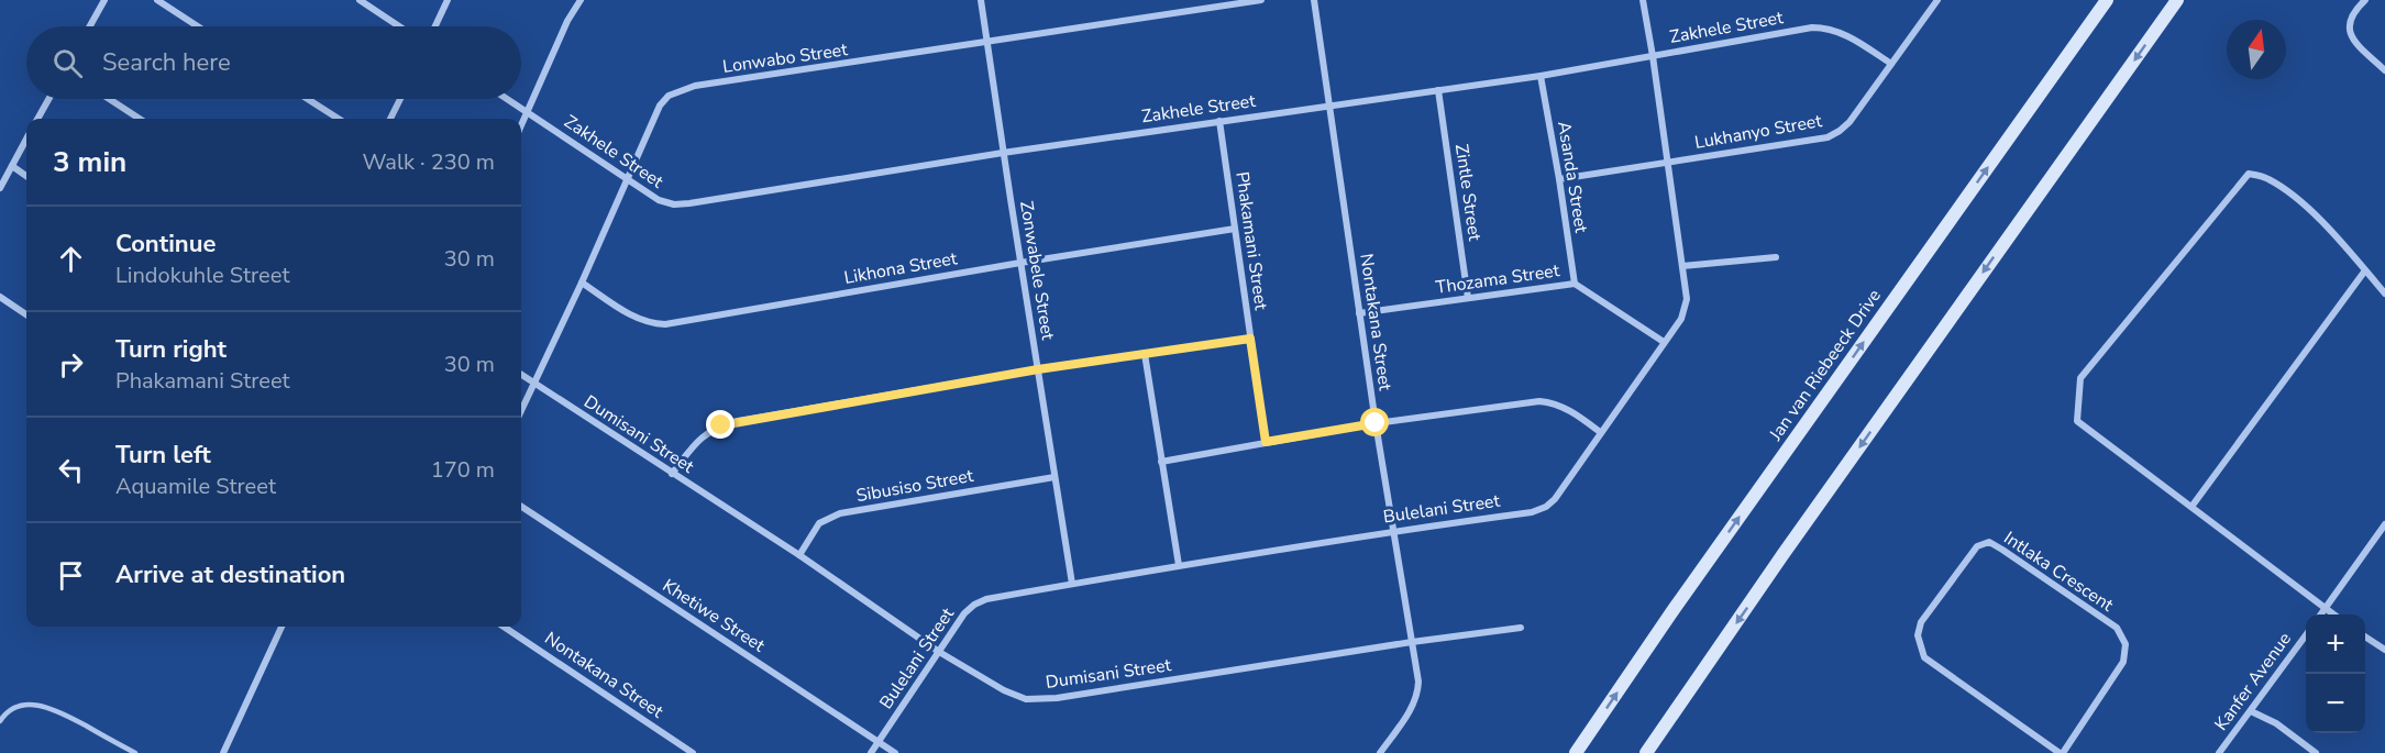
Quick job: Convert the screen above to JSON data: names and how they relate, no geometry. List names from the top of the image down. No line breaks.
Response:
{"streets":{"main road":["Jan van Riebeeck Drive"],"street":["Zakhele Street","Lonwabo Street","Lukhanyo Street","Asanda Street","Zintle Street","Phakamani Street","Likhona Street","Zonwabele Street","Thozama Street","Nontakana Street","Dumisani Street","Sibusiso Street","Bulelani Street","Intlaka Crescent","Khetiwe Street","Kanfer Avenue"]},"crossings":[["Zakhele Street","Lonwabo Street"],["Zakhele Street","Lukhanyo Street"],["Zakhele Street","Asanda Street"],["Zakhele Street","Zintle Street"],["Zakhele Street","Phakamani Street"],["Zakhele Street","Zonwabele Street"],["Zakhele Street","Nontakana Street"],["Zakhele Street","Bulelani Street"],["Lonwabo Street","Likhona Street"],["Lonwabo Street","Zonwabele Street"],["Lonwabo Street","Dumisani Street"],["Lukhanyo Street","Asanda Street"],["Lukhanyo Street","Bulelani Street"],["Asanda Street","Thozama Street"],["Zintle Street","Thozama Street"],["Phakamani Street","Likhona Street"],["Likhona Street","Zonwabele Street"],["Zonwabele Street","Sibusiso Street"],["Zonwabele Street","Bulelani Street"],["Thozama Street","Nontakana Street"],["Thozama Street","Bulelani Street"],["Nontakana Street","Dumisani Street"],["Nontakana Street","Bulelani Street"],["Dumisani Street","Sibusiso Street"],["Dumisani Street","Bulelani Street"],["Bulelani Street","Khetiwe Street"]],"north":"top","page":{"search":"Search here","heading":["3 min","Walk · 230 m"],"list":[["Continue","Lindokuhle Street","30 m"],["Turn right","Phakamani Street","30 m"],["Turn left","Aquamile Street","170 m"],"Arrive at destination"],"map_buttons":["+","−"]}}
